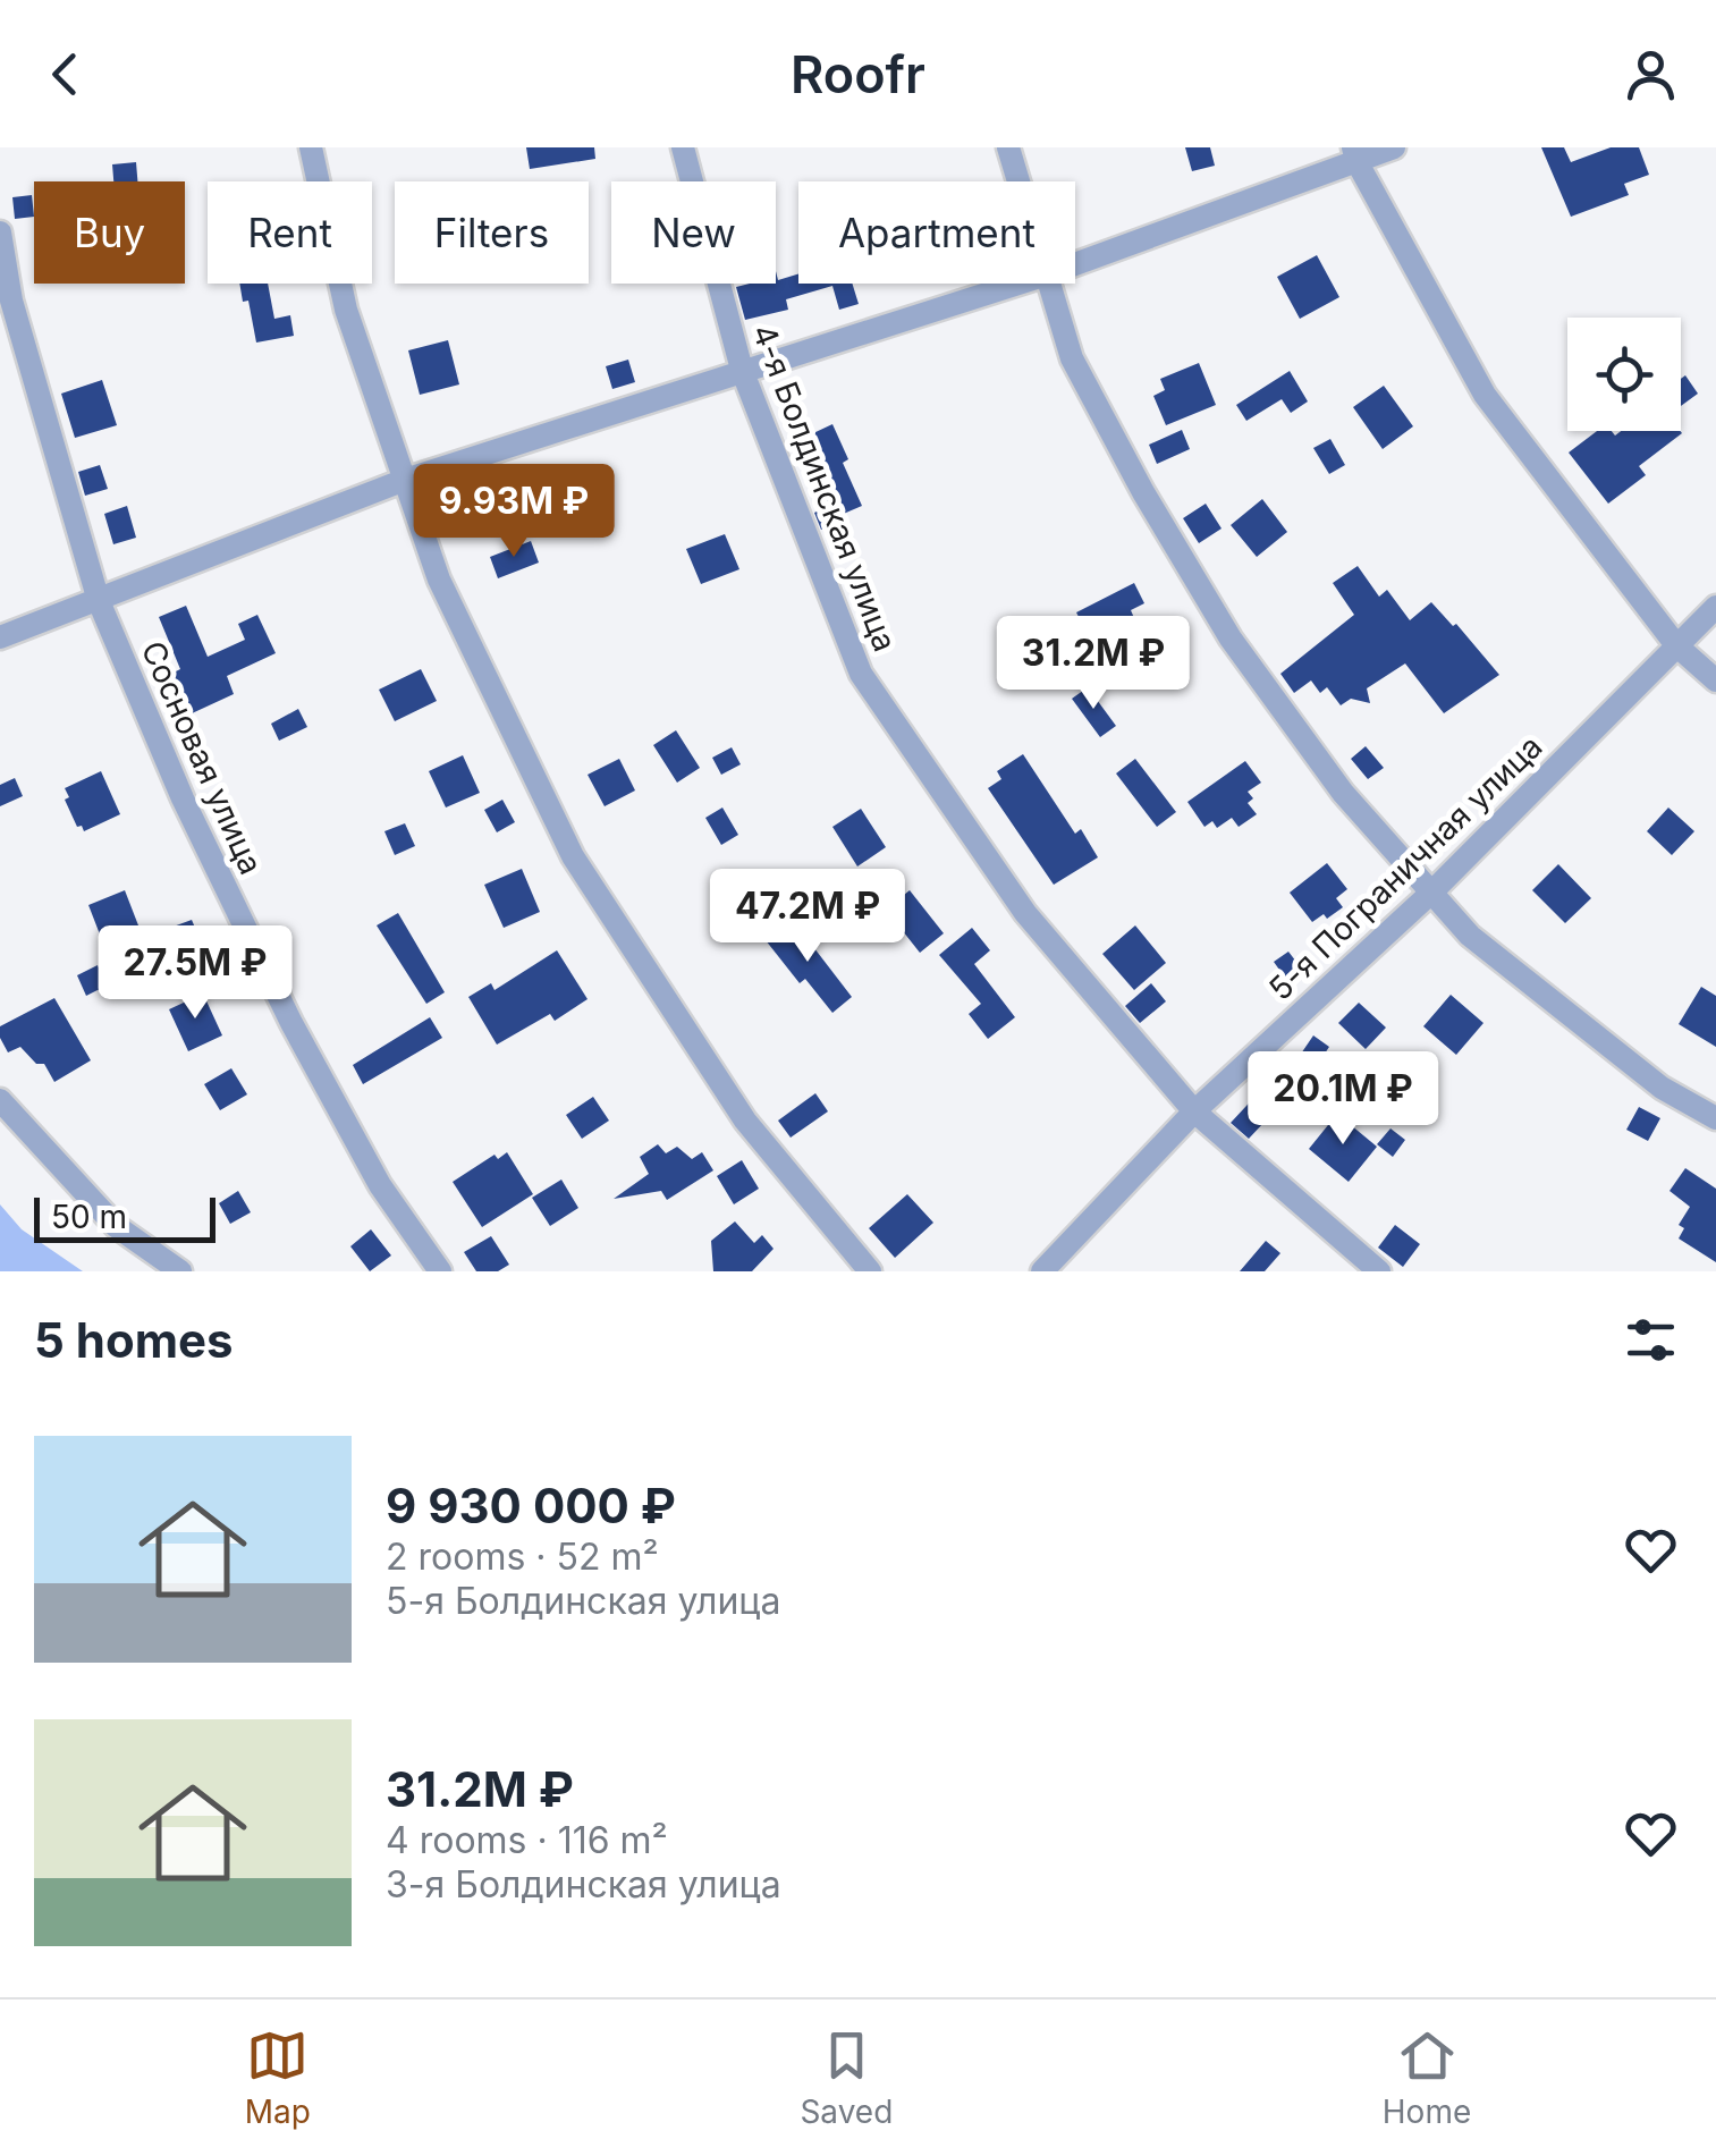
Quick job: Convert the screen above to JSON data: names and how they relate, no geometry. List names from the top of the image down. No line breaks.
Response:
{"streets":{"street":["4-я Болдинская улица","Сосновая улица","5-я Пограничная улица"]},"crossings":[["4-я Болдинская улица","5-я Пограничная улица"]],"scale_bar":"50 m","page":{"header":"Roofr","chip":["Buy","Rent","Filters","New","Apartment"],"price":["9.93M ₽","31.2M ₽","47.2M ₽","27.5M ₽","20.1M ₽"],"scale":"50 m","heading":"5 homes","list":[{"name":"9 930 000 ₽","note":"2 rooms · 52 m² · 5-я Болдинская улица"},{"name":"31.2M ₽","note":"4 rooms · 116 m² · 3-я Болдинская улица"}],"tabs":["Map","Saved","Home"]}}
